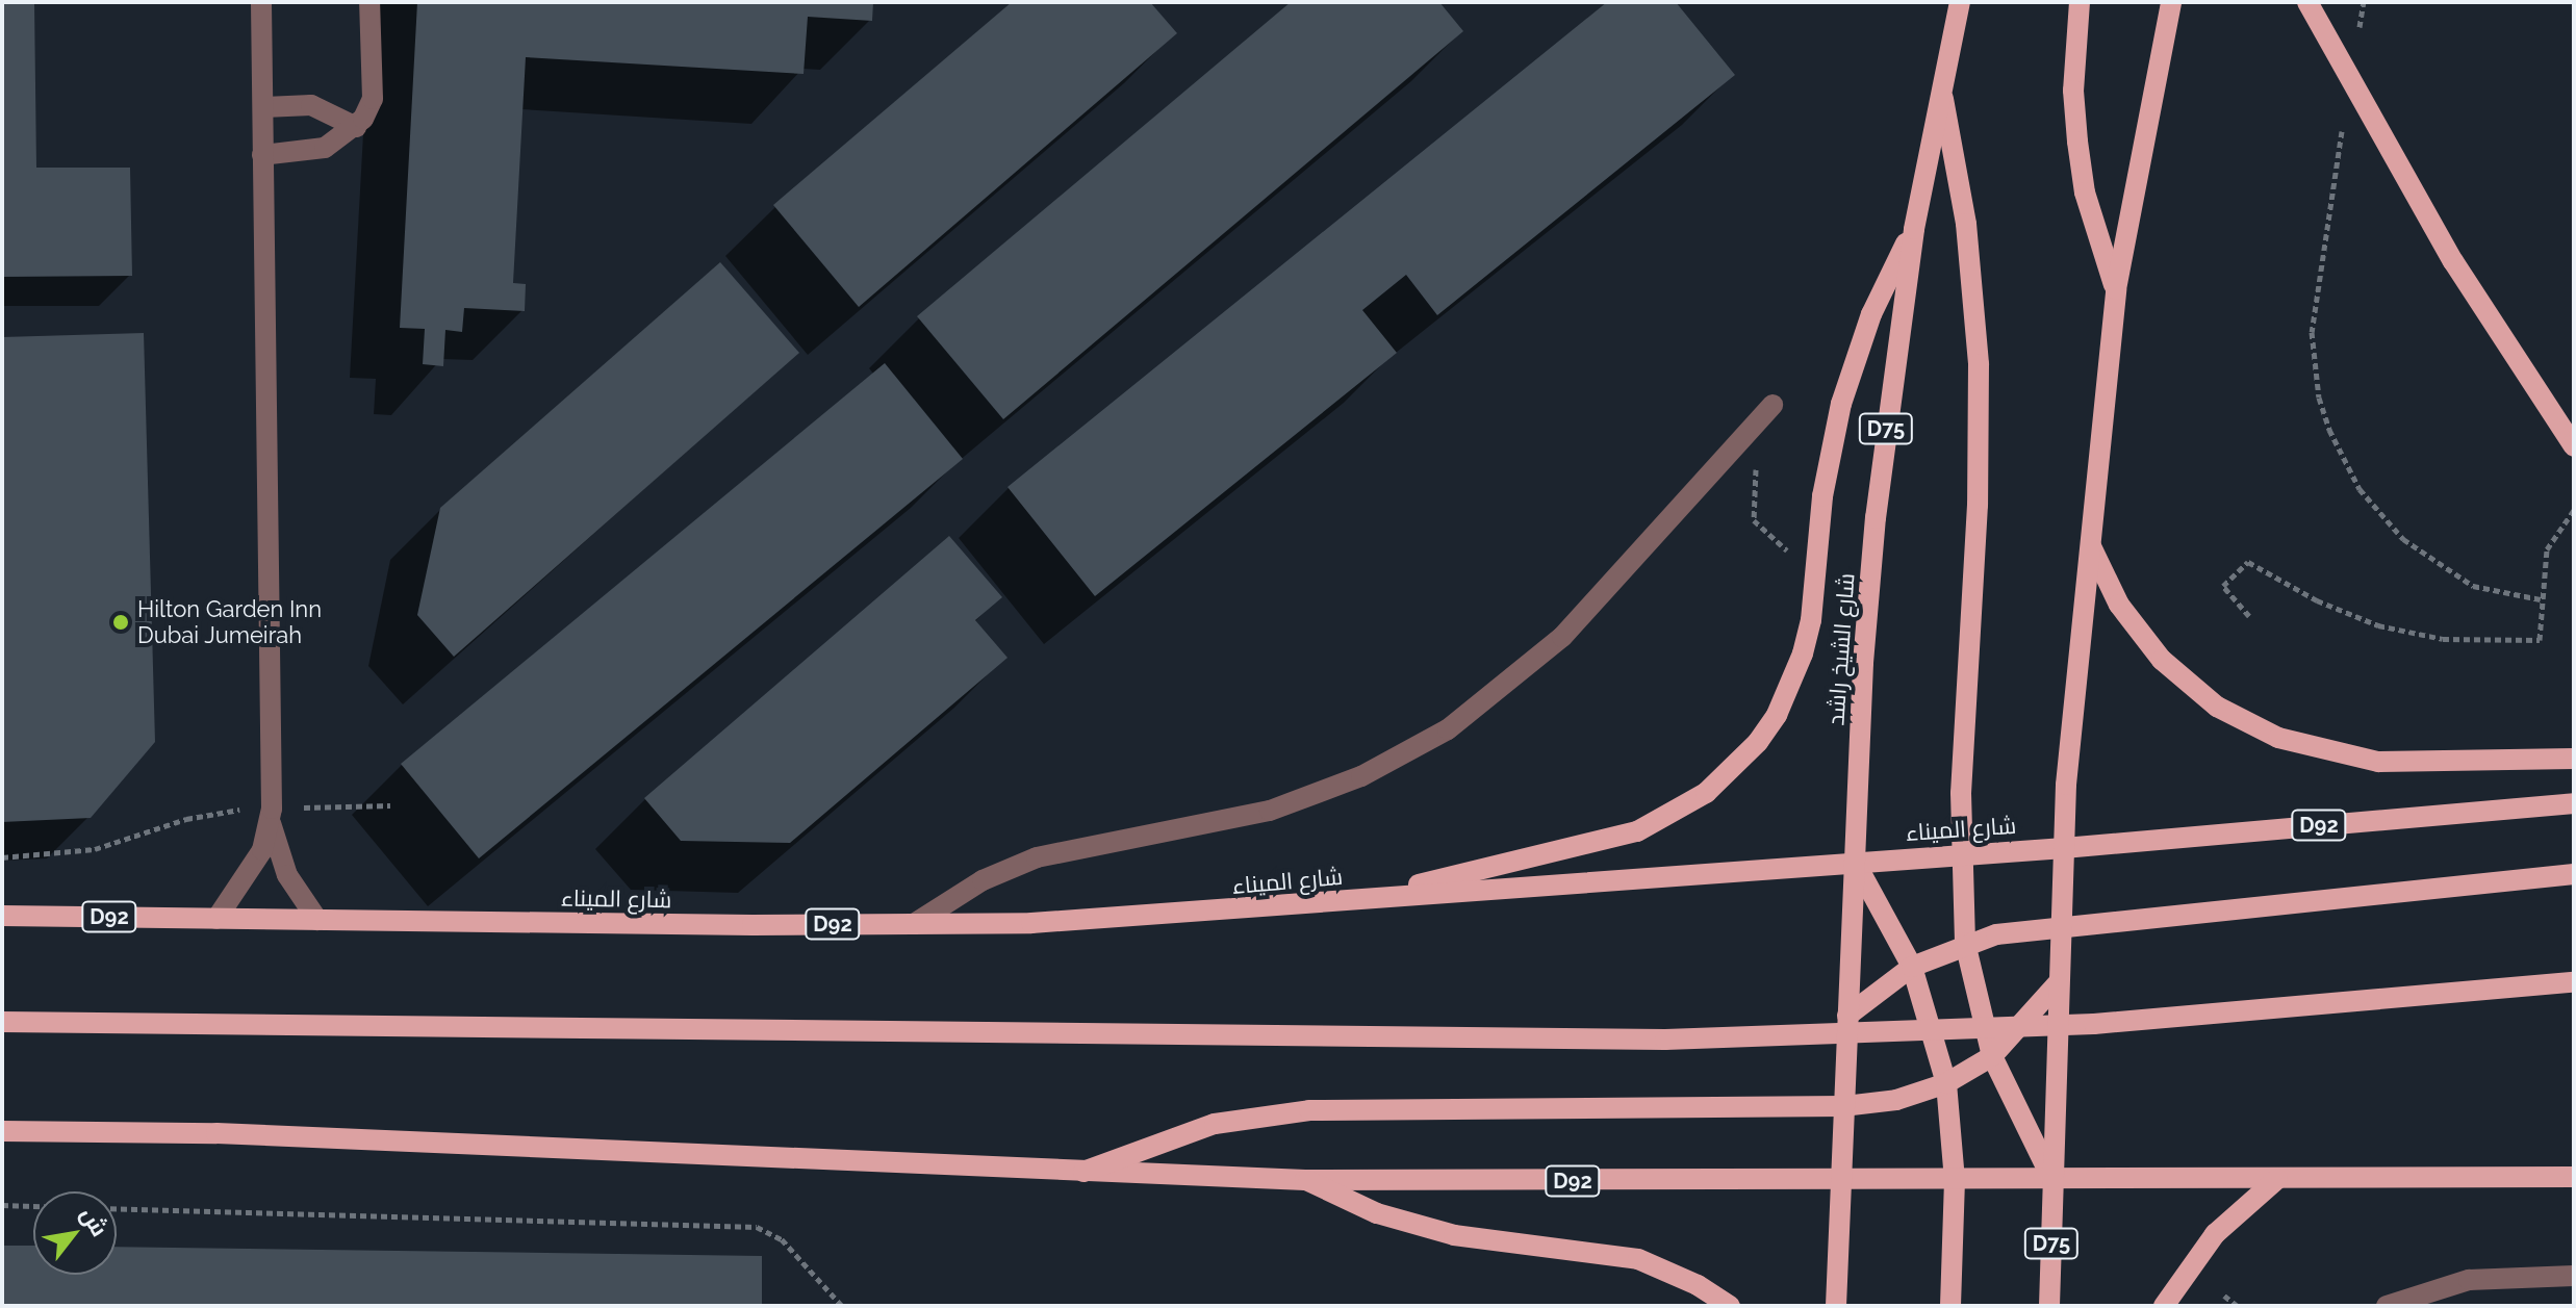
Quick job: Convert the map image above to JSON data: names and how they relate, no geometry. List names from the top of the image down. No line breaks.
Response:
{"streets":{"main road":["D75","شارع الشيخ راشد","D92","شارع الميناء"]},"crossings":[["D75","D92"],["D75","شارع الميناء"],["شارع الشيخ راشد","D92"],["شارع الشيخ راشد","شارع الميناء"]],"places":["Hilton Garden Inn Dubai Jumeirah"],"north":"top right"}
